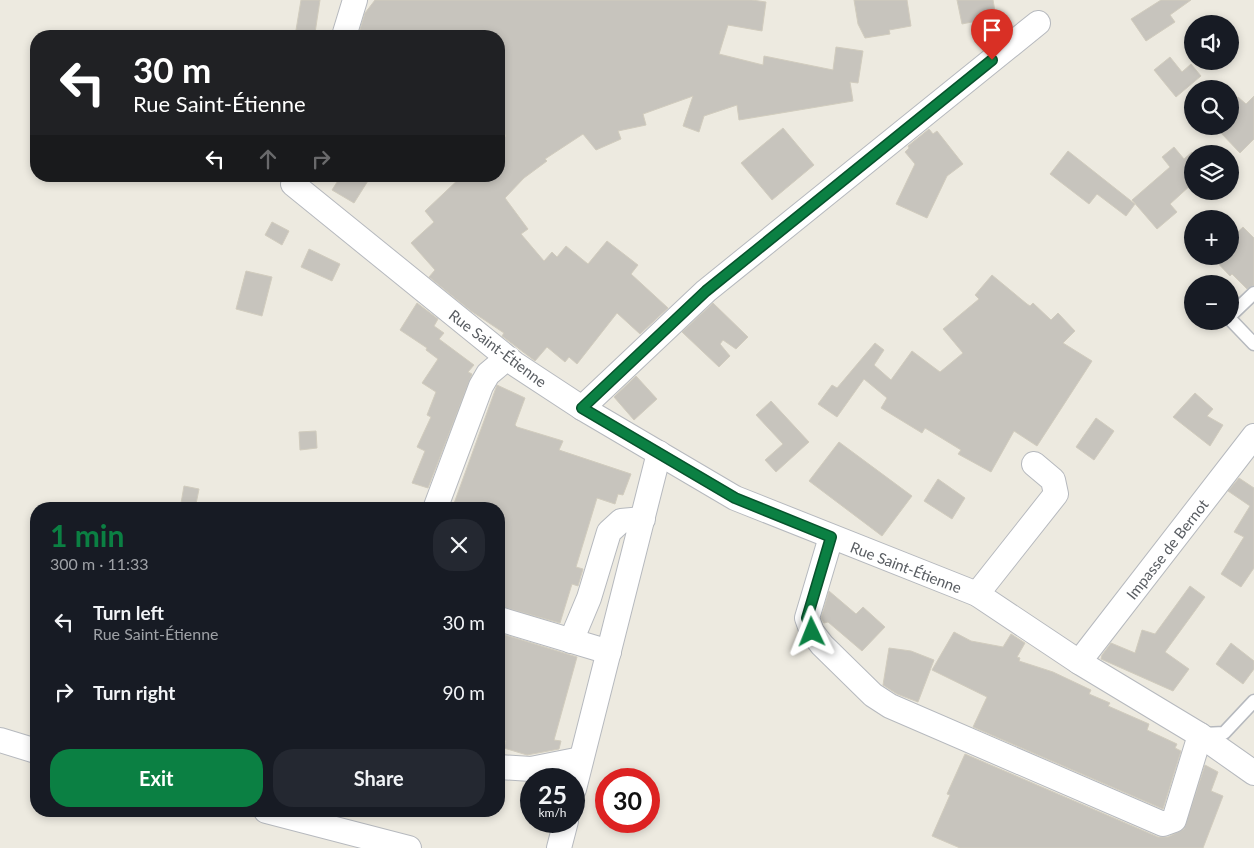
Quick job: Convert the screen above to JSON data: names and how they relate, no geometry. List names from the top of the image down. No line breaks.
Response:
{"streets":{"street":["Rue Saint-Étienne","Impasse de Bernot"]},"crossings":[["Rue Saint-Étienne","Impasse de Bernot"]],"page":{"map_buttons":["+","−"],"turn":["30 m","Rue Saint-Étienne"],"heading":["1 min","300 m · 11:33"],"list":[{"name":"Turn left","note":"Rue Saint-Étienne","value":"30 m"},{"name":"Turn right","value":"90 m"}],"buttons":["Exit","Share"],"speed":"25 km/h","limit":"30"}}
